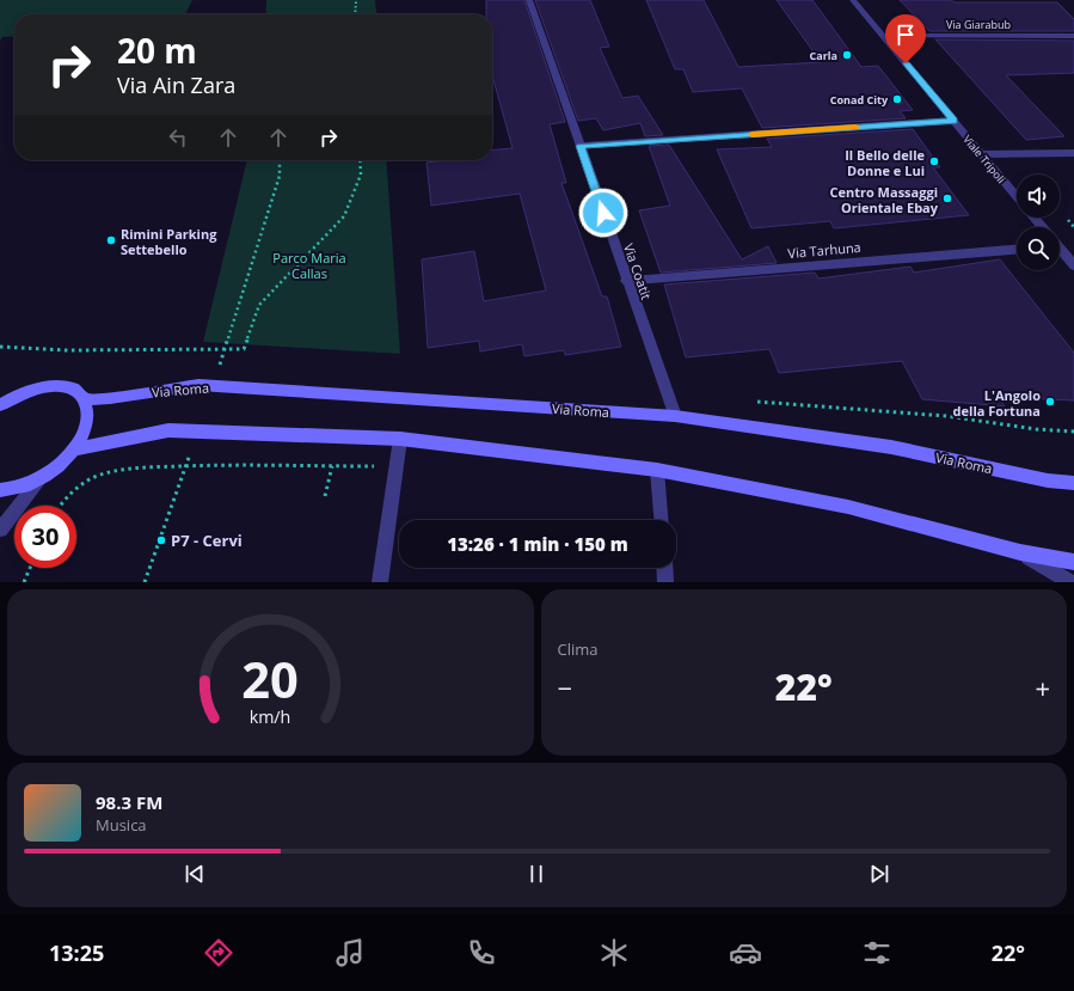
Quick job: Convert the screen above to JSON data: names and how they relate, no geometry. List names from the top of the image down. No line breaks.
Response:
{"streets":{"main road":["Via Roma"],"street":["Via Giarabub","Viale Tripoli","Via Tarhuna","Via Coatit"]},"crossings":[["Via Giarabub","Viale Tripoli"],["Via Tarhuna","Via Coatit"],["Via Coatit","Via Roma"]],"parks":["Parco Maria Callas"],"places":["Carla","Conad City","Il Bello delle Donne e Lui","Centro Massaggi Orientale Ebay","Rimini Parking Settebello","L'Angolo della Fortuna","P7 - Cervi"],"page":{"turn":["20 m","Via Ain Zara"],"limit":"30","trip":"13:26 · 1 min · 150 m","tile":"Clima","heat":["−","22°","+"],"song":["98.3 FM","Musica"],"tabs":["13:25","22°"],"gauge":["20","km/h"]}}
